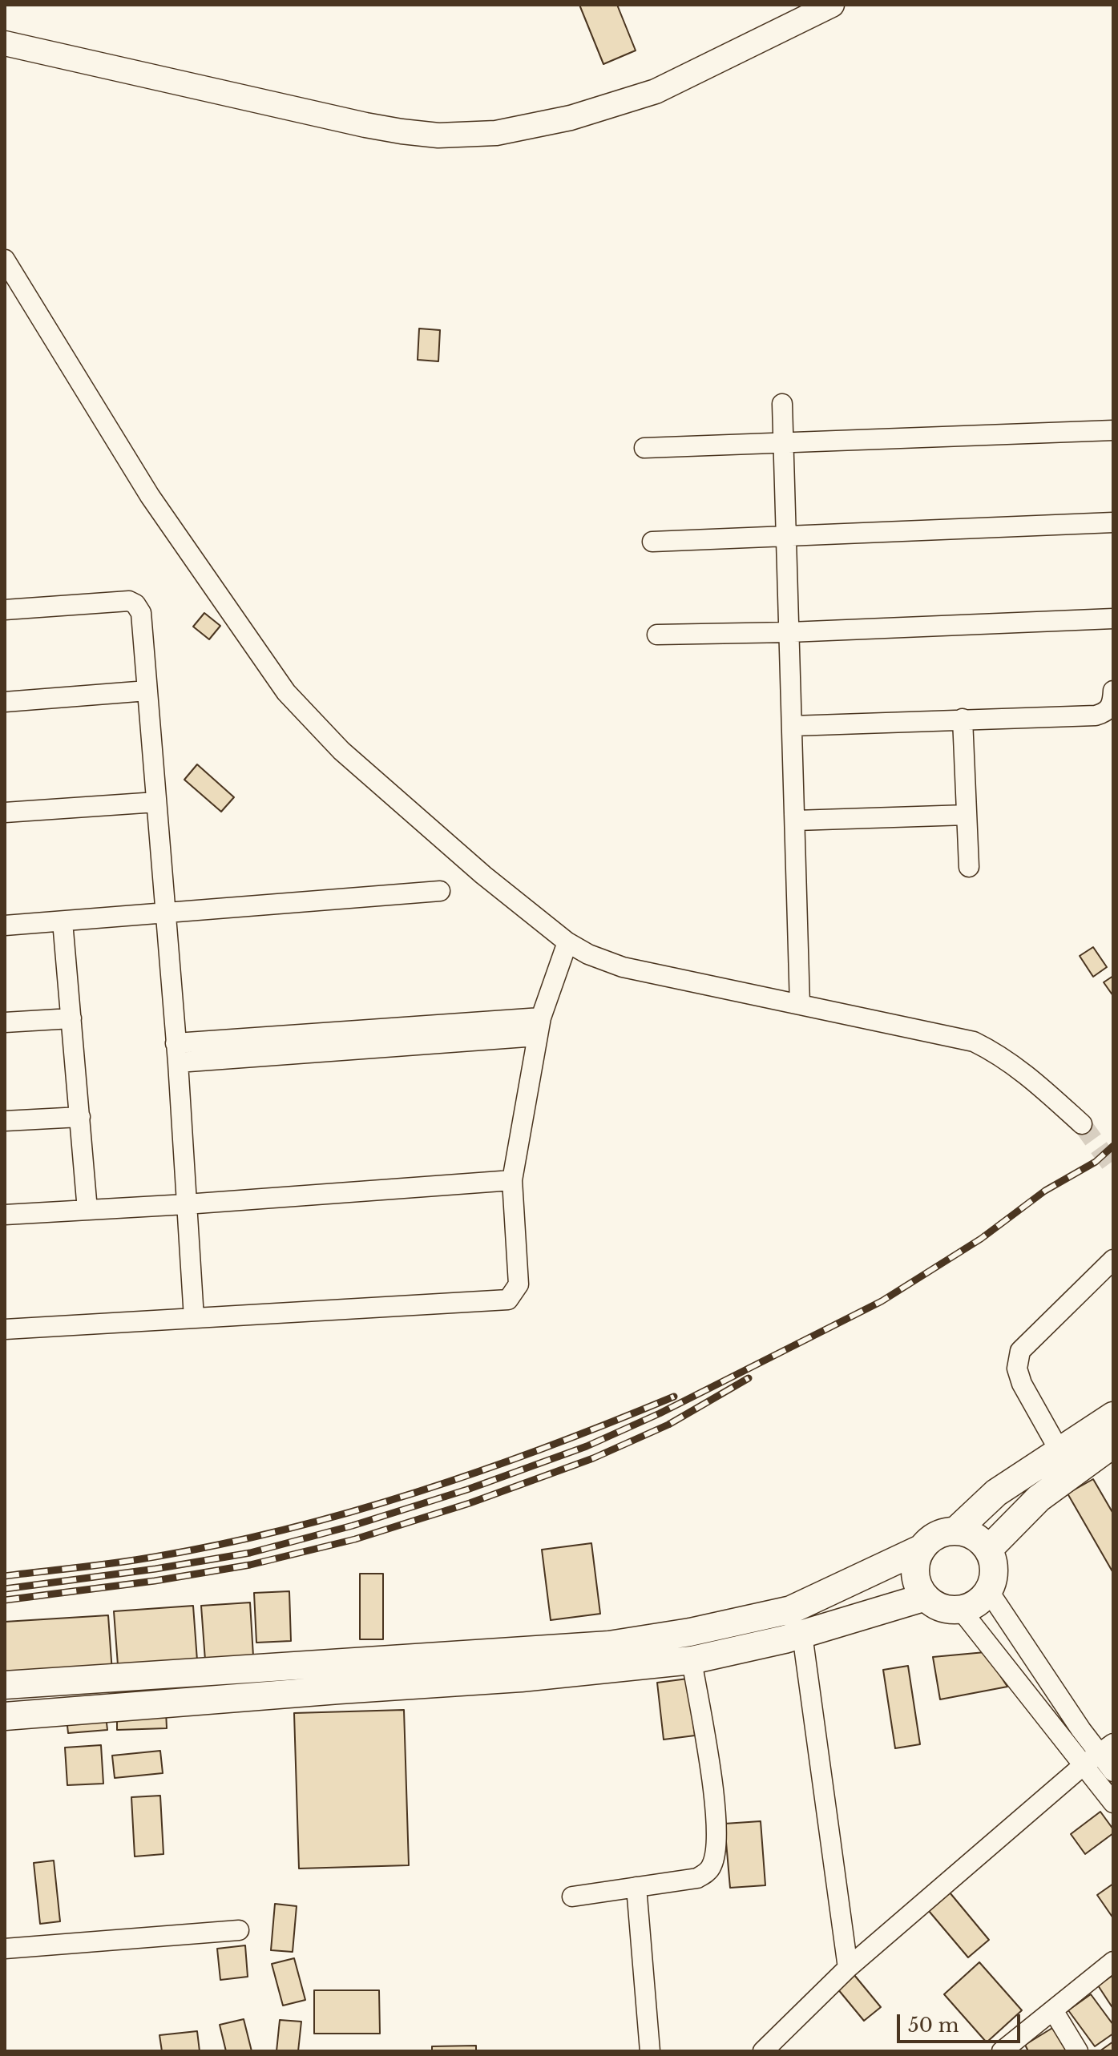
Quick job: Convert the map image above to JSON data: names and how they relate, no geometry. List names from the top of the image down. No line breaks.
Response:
{"scale_bar":"50 m"}
